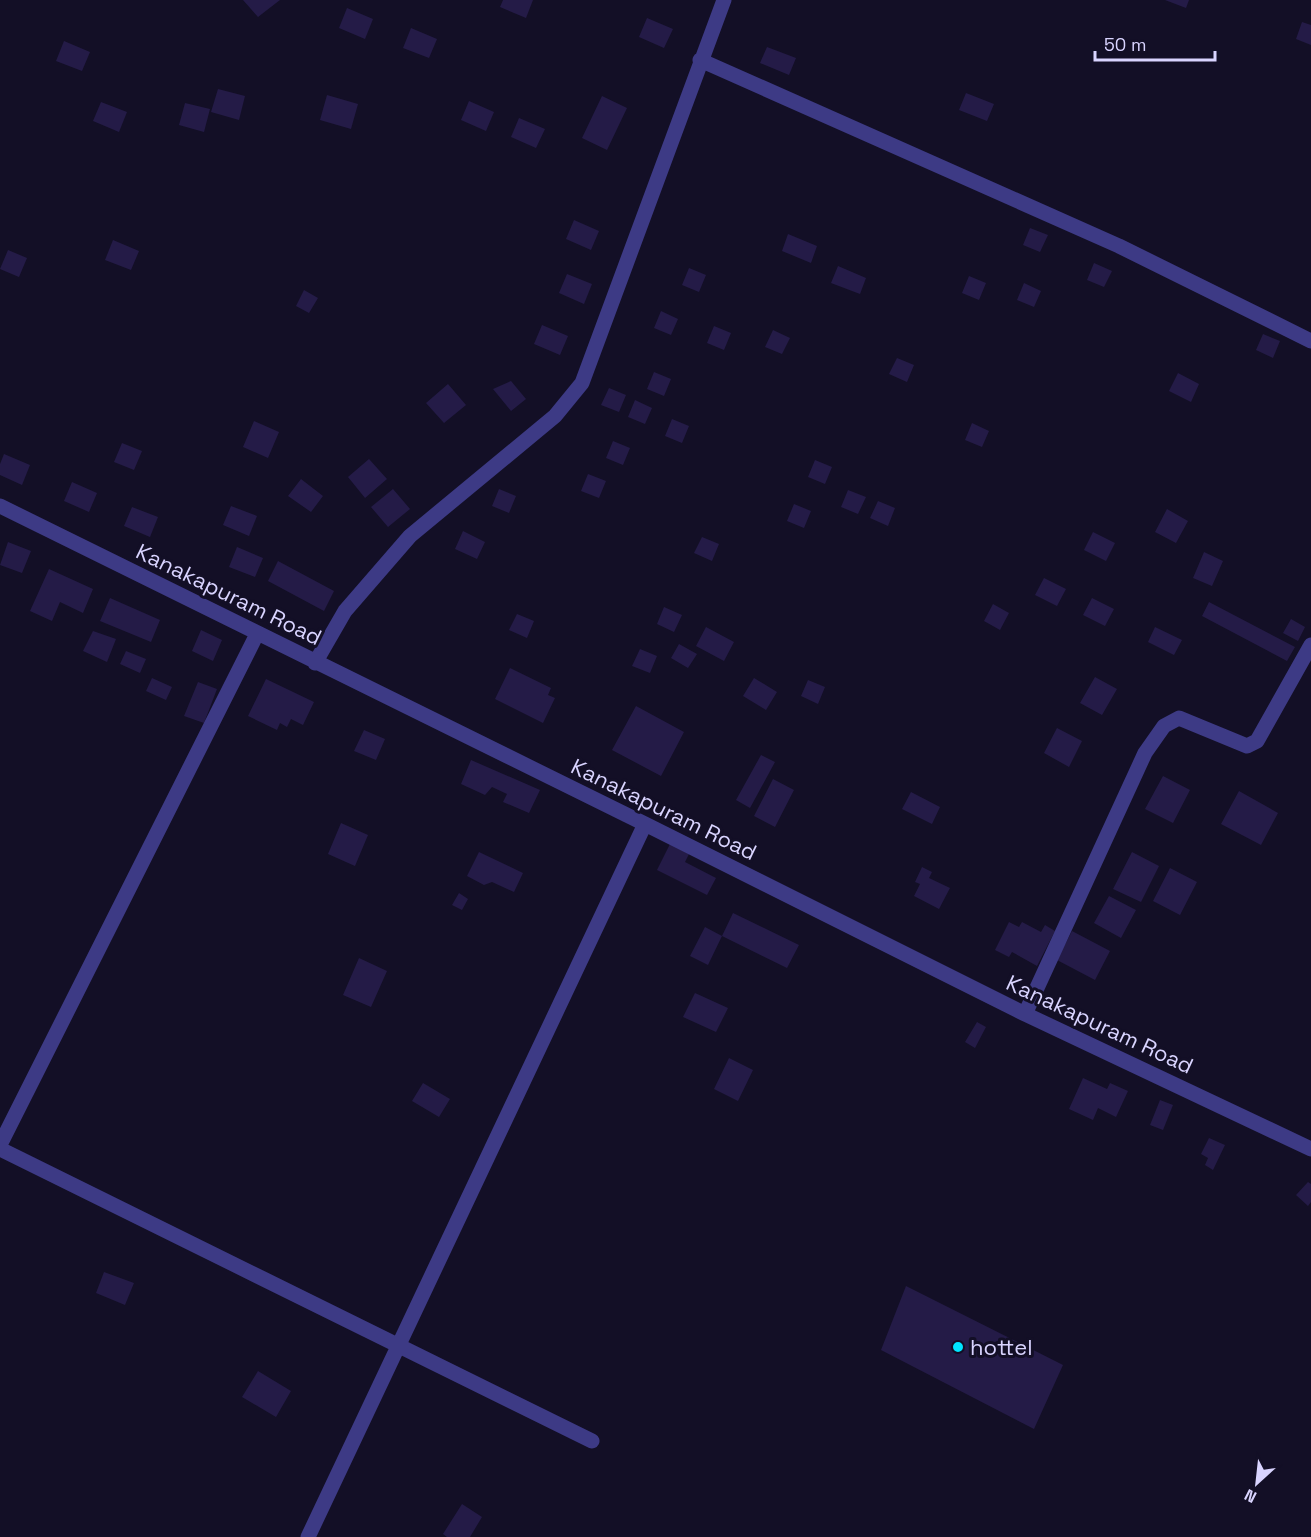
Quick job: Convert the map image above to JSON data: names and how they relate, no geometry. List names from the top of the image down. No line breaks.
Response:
{"streets":{"street":["Kanakapuram Road"]},"places":["hottel"],"scale_bar":"50 m","north":"bottom left"}
